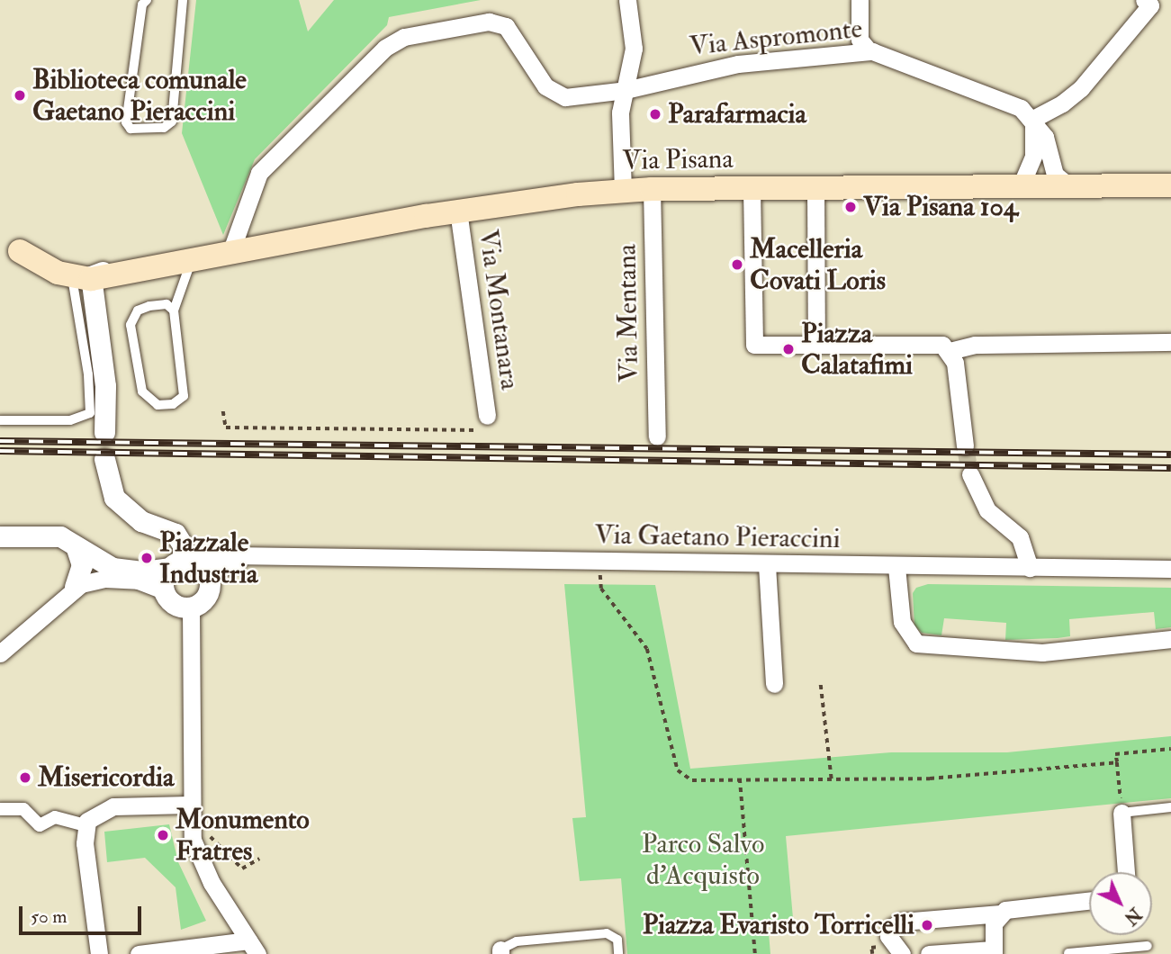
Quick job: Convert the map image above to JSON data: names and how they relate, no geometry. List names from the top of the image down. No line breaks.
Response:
{"streets":{"main road":["Via Pisana"],"street":["Via Aspromonte","Via Montanara","Via Mentana","Via Gaetano Pieraccini"]},"crossings":[["Via Aspromonte","Via Pisana"],["Via Pisana","Via Montanara"],["Via Pisana","Via Mentana"]],"parks":["Parco Salvo d'Acquisto"],"places":["Biblioteca comunale Gaetano Pieraccini","Parafarmacia","Via Pisana 104","Macelleria Covati Loris","Piazza Calatafimi","Piazzale Industria","Misericordia","Monumento Fratres","Piazza Evaristo Torricelli"],"scale_bar":"50 m","north":"bottom right"}
